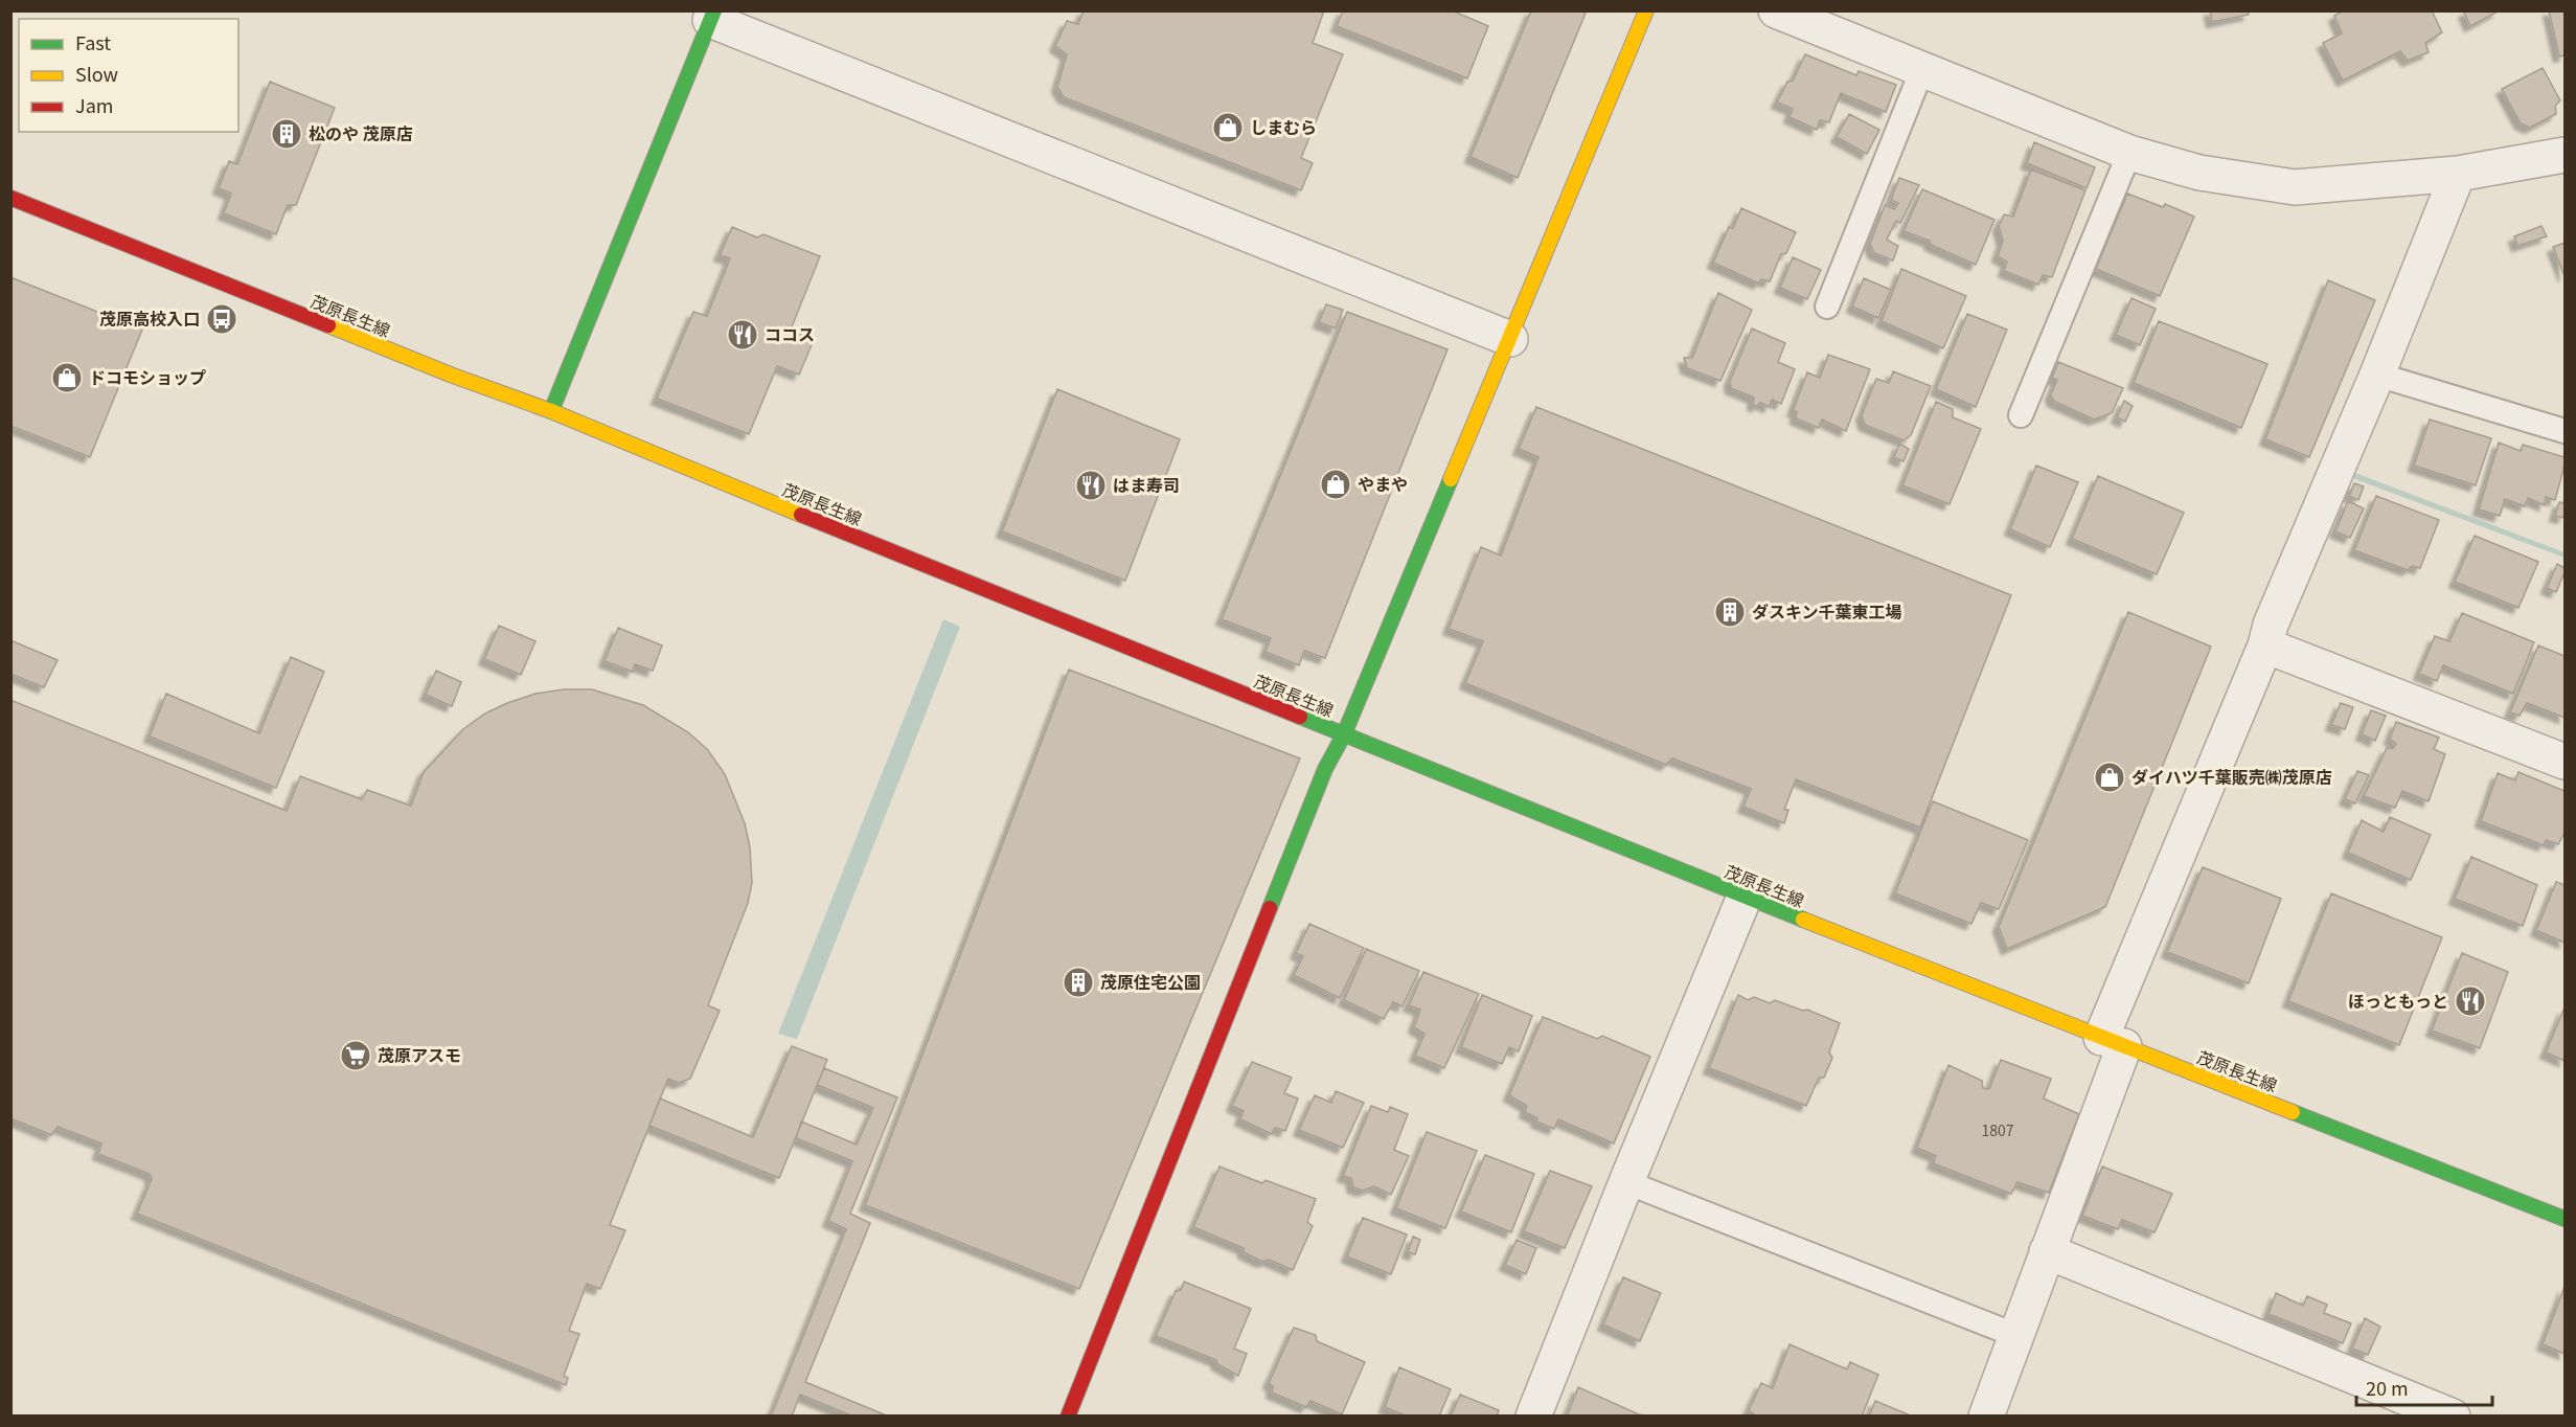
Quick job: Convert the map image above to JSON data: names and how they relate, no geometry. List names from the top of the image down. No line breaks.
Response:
{"streets":{"main road":["茂原長生線"]},"places":{"shop":["しまむら","ドコモショップ","やまや","ダイハツ千葉販売㈱茂原店"],"building":["松のや 茂原店","ダスキン千葉東工場","茂原住宅公園"],"bus stop":["茂原高校入口"],"restaurant":["ココス","はま寿司","ほっともっと"],"supermarket":["茂原アスモ"]},"house_numbers":["1807"],"legend":["Fast","Slow","Jam"],"scale_bar":"20 m"}
